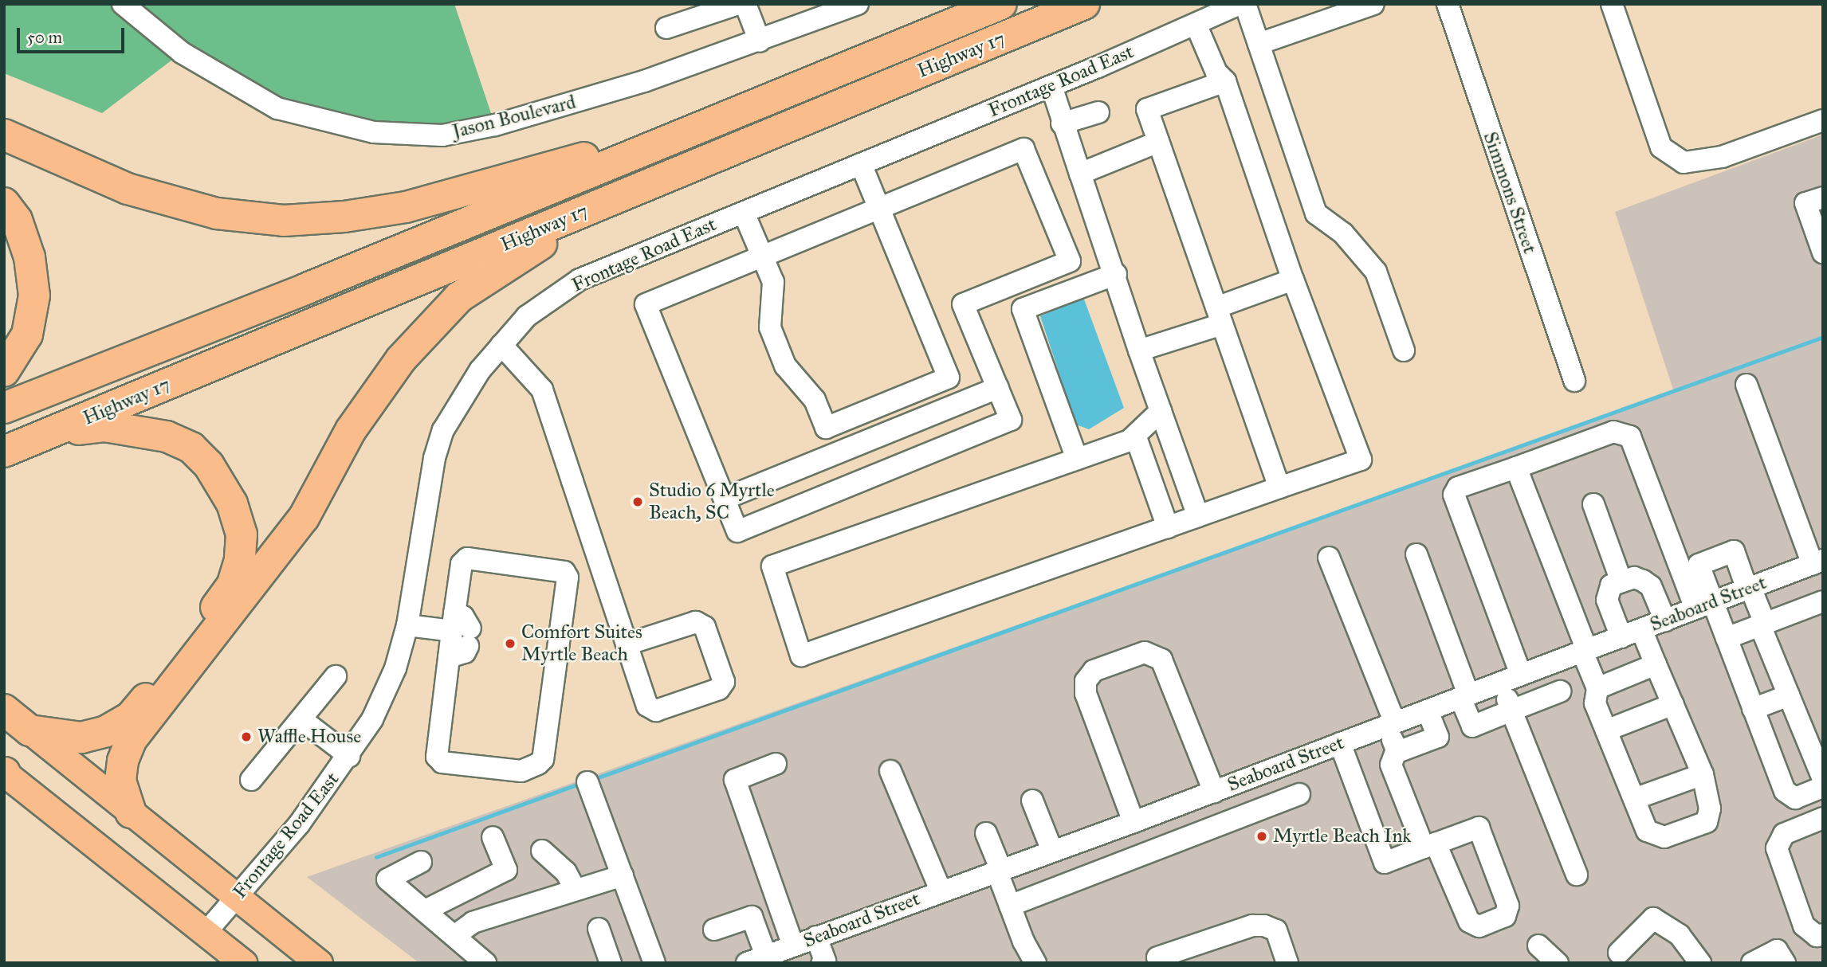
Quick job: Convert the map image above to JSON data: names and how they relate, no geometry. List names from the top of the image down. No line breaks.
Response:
{"streets":{"highway":["Highway 17"],"street":["Frontage Road East","Jason Boulevard","Simmons Street","Seaboard Street"]},"places":["Studio 6 Myrtle Beach, SC","Comfort Suites Myrtle Beach","Waffle House","Myrtle Beach Ink"],"scale_bar":"50 m"}
